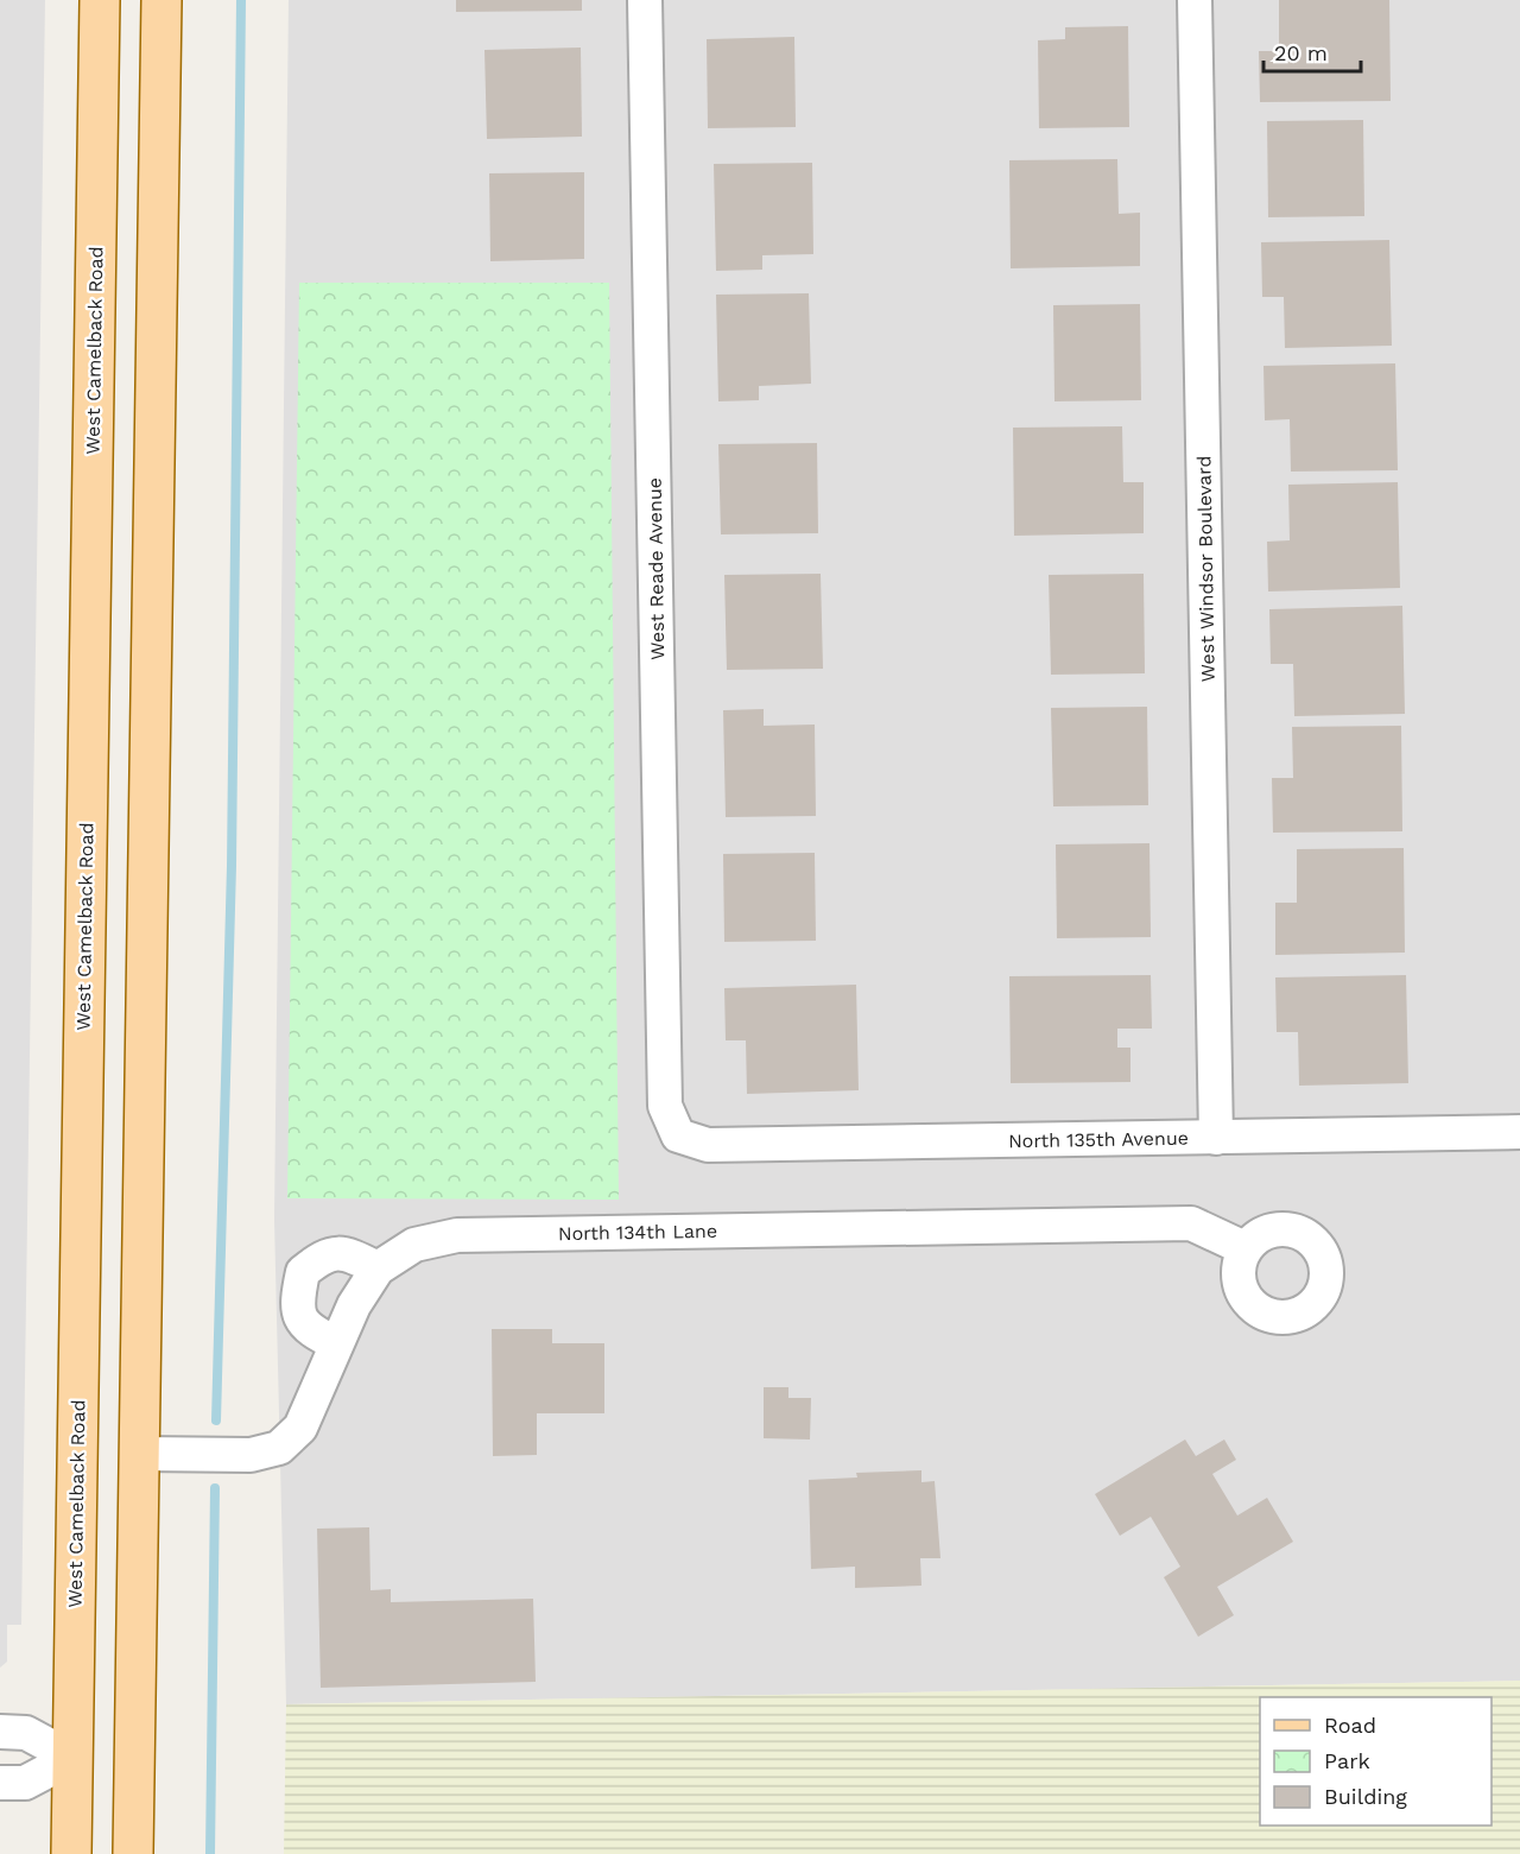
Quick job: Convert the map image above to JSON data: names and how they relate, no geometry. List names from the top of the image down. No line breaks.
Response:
{"streets":{"main road":["West Camelback Road"],"street":["West Reade Avenue","West Windsor Boulevard","North 135th Avenue","North 134th Lane"]},"crossings":[["West Reade Avenue","North 135th Avenue"],["West Windsor Boulevard","North 135th Avenue"]],"legend":["Road","Park","Building"],"scale_bar":"20 m"}
